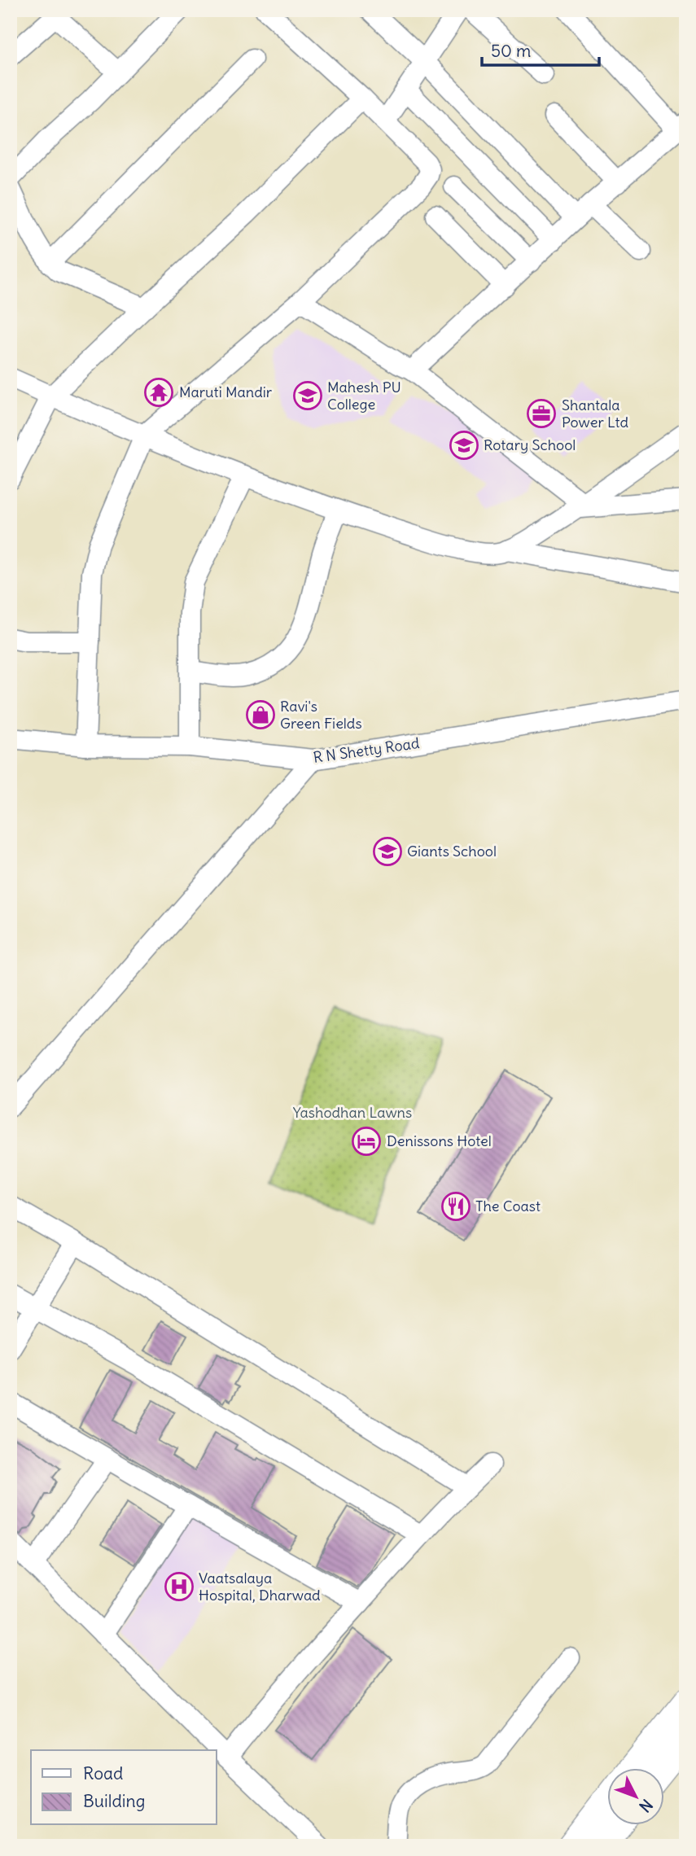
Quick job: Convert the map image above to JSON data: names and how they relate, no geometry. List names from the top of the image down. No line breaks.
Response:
{"streets":{"street":["R N Shetty Road"]},"parks":["Yashodhan Lawns"],"places":{"temple":["Maruti Mandir"],"school or university":["Mahesh PU College","Rotary School","Giants School"],"office":["Shantala Power Ltd"],"shop":["Ravi's Green Fields"],"hotel":["Denissons Hotel"],"restaurant":["The Coast"],"hospital":["Vaatsalaya Hospital, Dharwad"]},"legend":["Road","Building"],"scale_bar":"50 m","north":"bottom right"}
